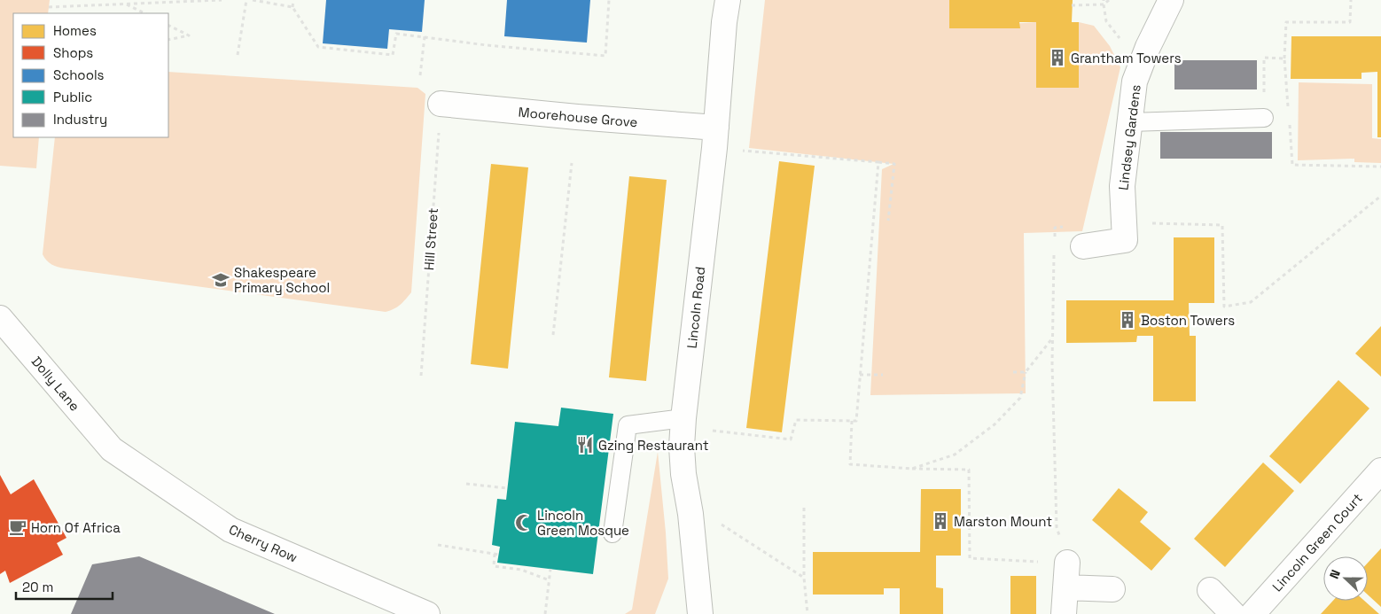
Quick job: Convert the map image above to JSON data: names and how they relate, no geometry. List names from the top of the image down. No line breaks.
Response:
{"streets":{"street":["Moorehouse Grove","Lindsey Gardens","Lincoln Road","Dolly Lane","Lincoln Green Court","Cherry Row"],"path":["Hill Street"]},"crossings":[["Moorehouse Grove","Hill Street"],["Moorehouse Grove","Lincoln Road"],["Dolly Lane","Cherry Row"]],"places":{"building":["Grantham Towers","Boston Towers","Marston Mount"],"school or university":["Shakespeare Primary School"],"restaurant":["Gzing Restaurant"],"mosque":["Lincoln Green Mosque"],"cafe":["Horn Of Africa"]},"legend":["Homes","Shops","Schools","Public","Industry"],"scale_bar":"20 m","north":"left"}
